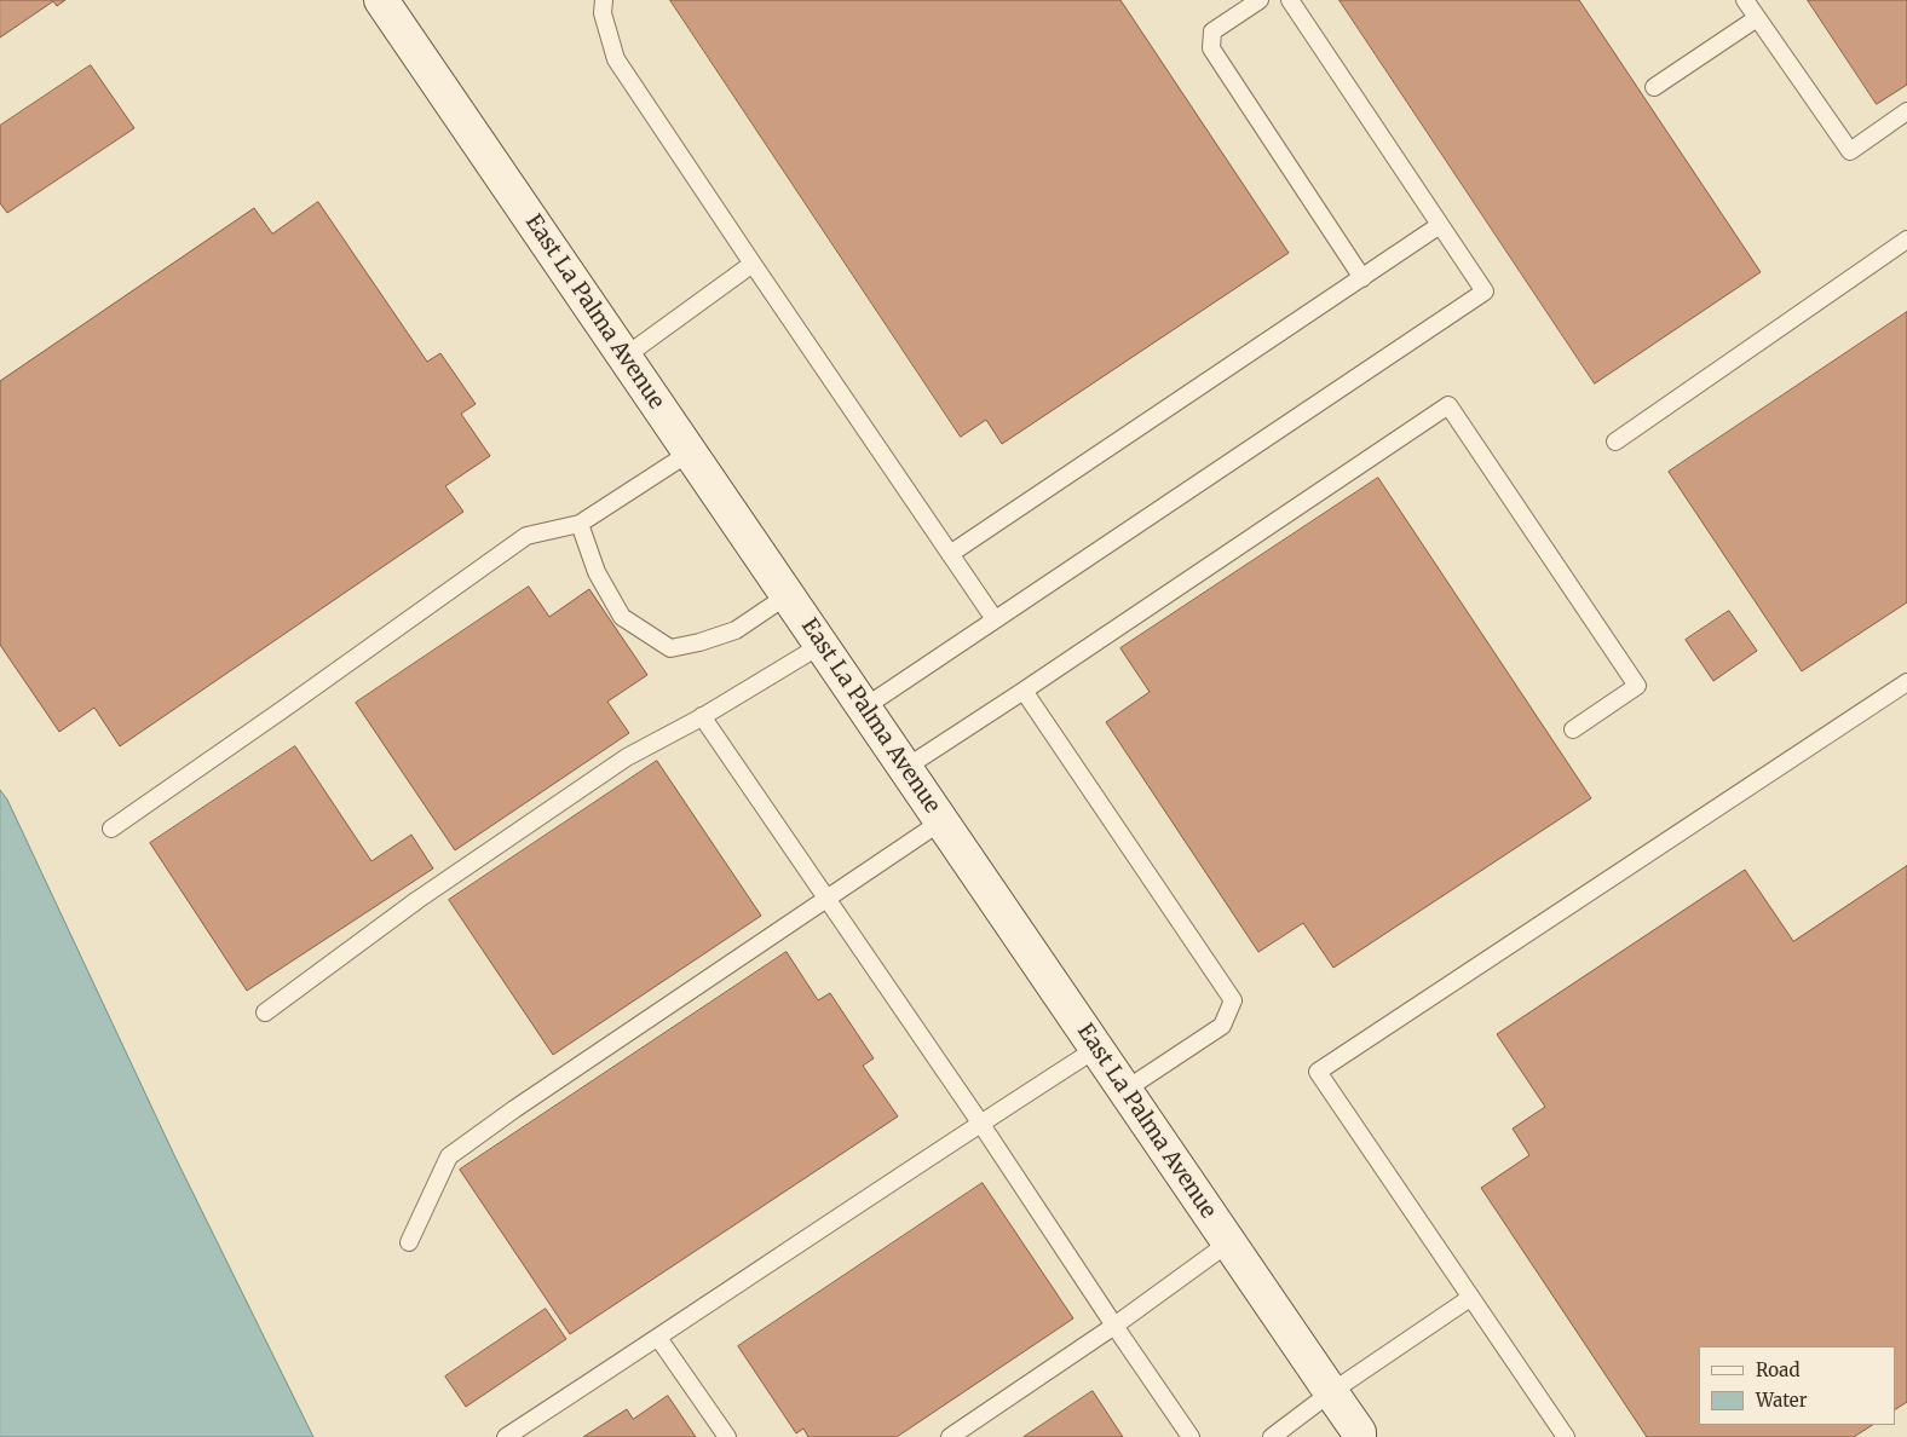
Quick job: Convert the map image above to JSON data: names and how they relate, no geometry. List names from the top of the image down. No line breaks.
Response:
{"streets":{"main road":["East La Palma Avenue"]},"legend":["Road","Water"]}
